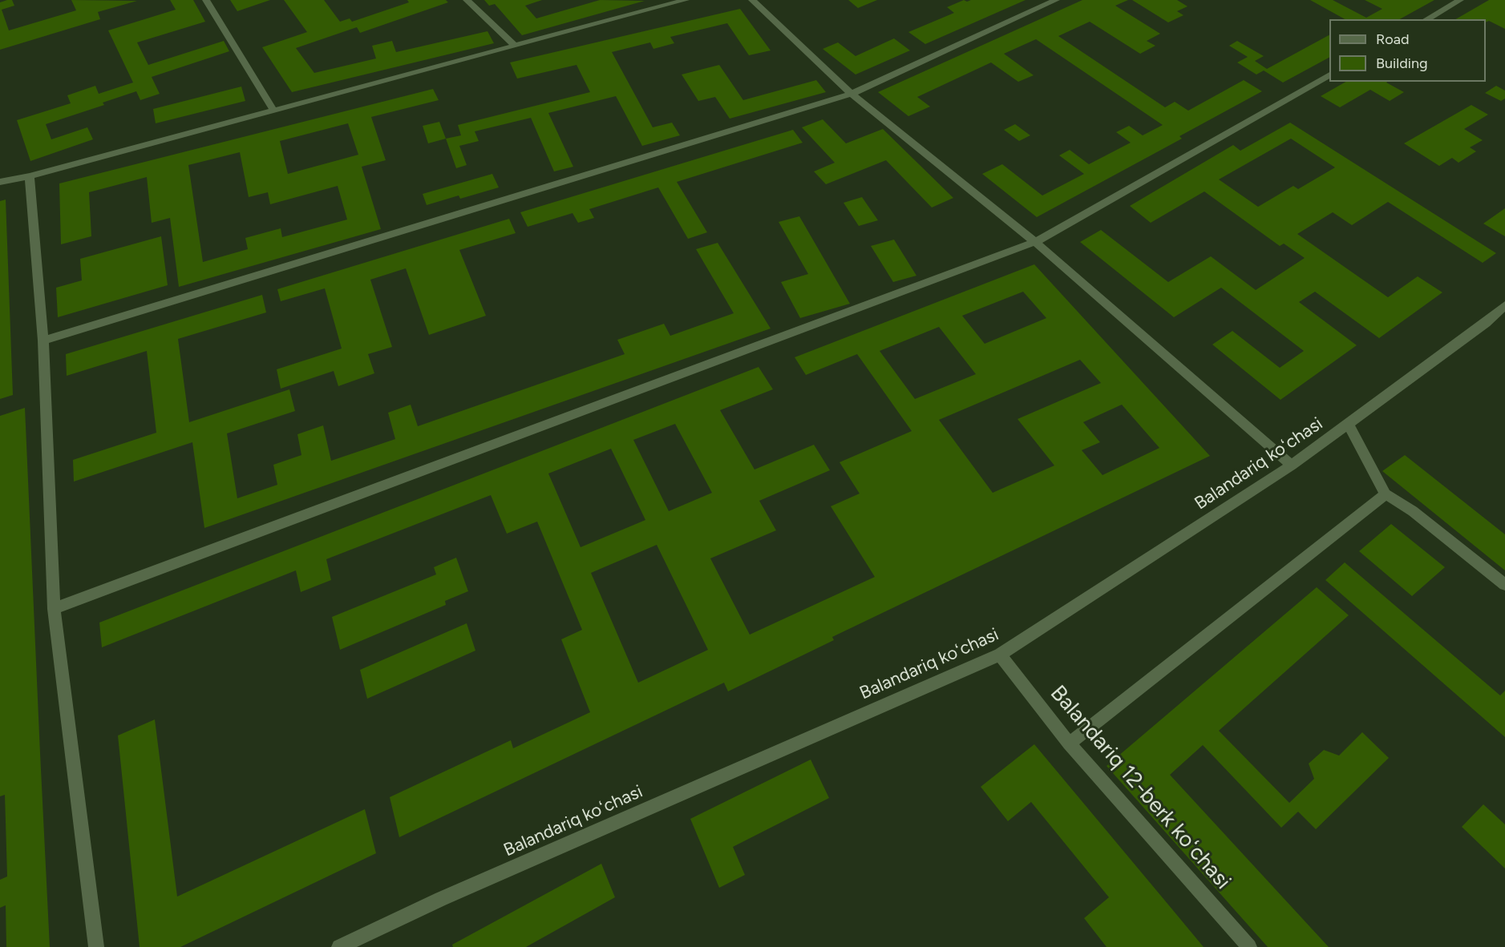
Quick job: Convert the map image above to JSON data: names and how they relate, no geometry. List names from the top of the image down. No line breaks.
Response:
{"streets":{"street":["Balandariq koʻchasi","Balandariq 12-berk koʻchasi"]},"crossings":[["Balandariq koʻchasi","Balandariq 12-berk koʻchasi"]],"legend":["Road","Building"]}
